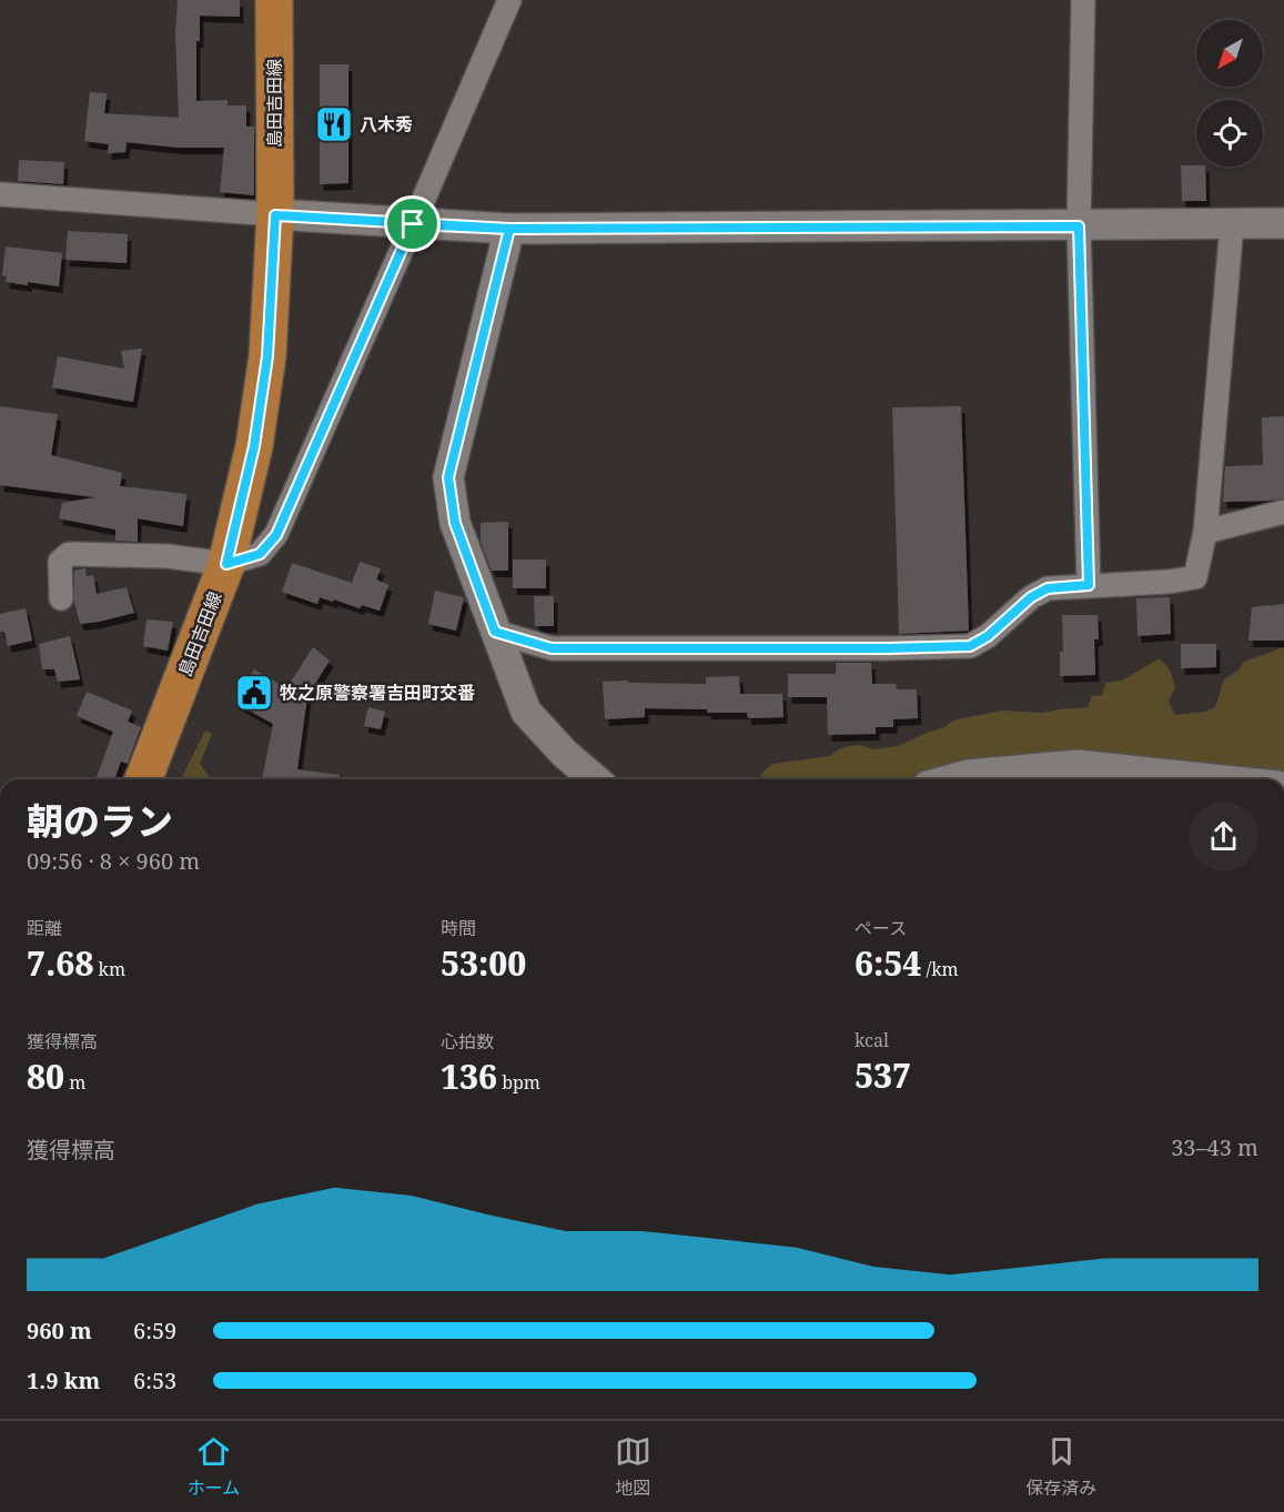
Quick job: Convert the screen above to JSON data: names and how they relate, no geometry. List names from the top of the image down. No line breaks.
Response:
{"streets":{"main road":["島田吉田線"]},"places":{"restaurant":["八木秀"],"public building":["牧之原警察署吉田町交番"]},"north":"bottom left","page":{"heading":["朝のラン","09:56 · 8 × 960 m"],"stats":[["距離","7.68 km"],["時間","53:00"],["ペース","6:54 /km"],["獲得標高","80 m"],["心拍数","136 bpm"],["kcal","537"]],"chart":["獲得標高","33–43 m"],"list":[{"name":"960 m","note":"6:59"},{"name":"1.9 km","note":"6:53"}],"tabs":["ホーム","地図","保存済み"]}}
